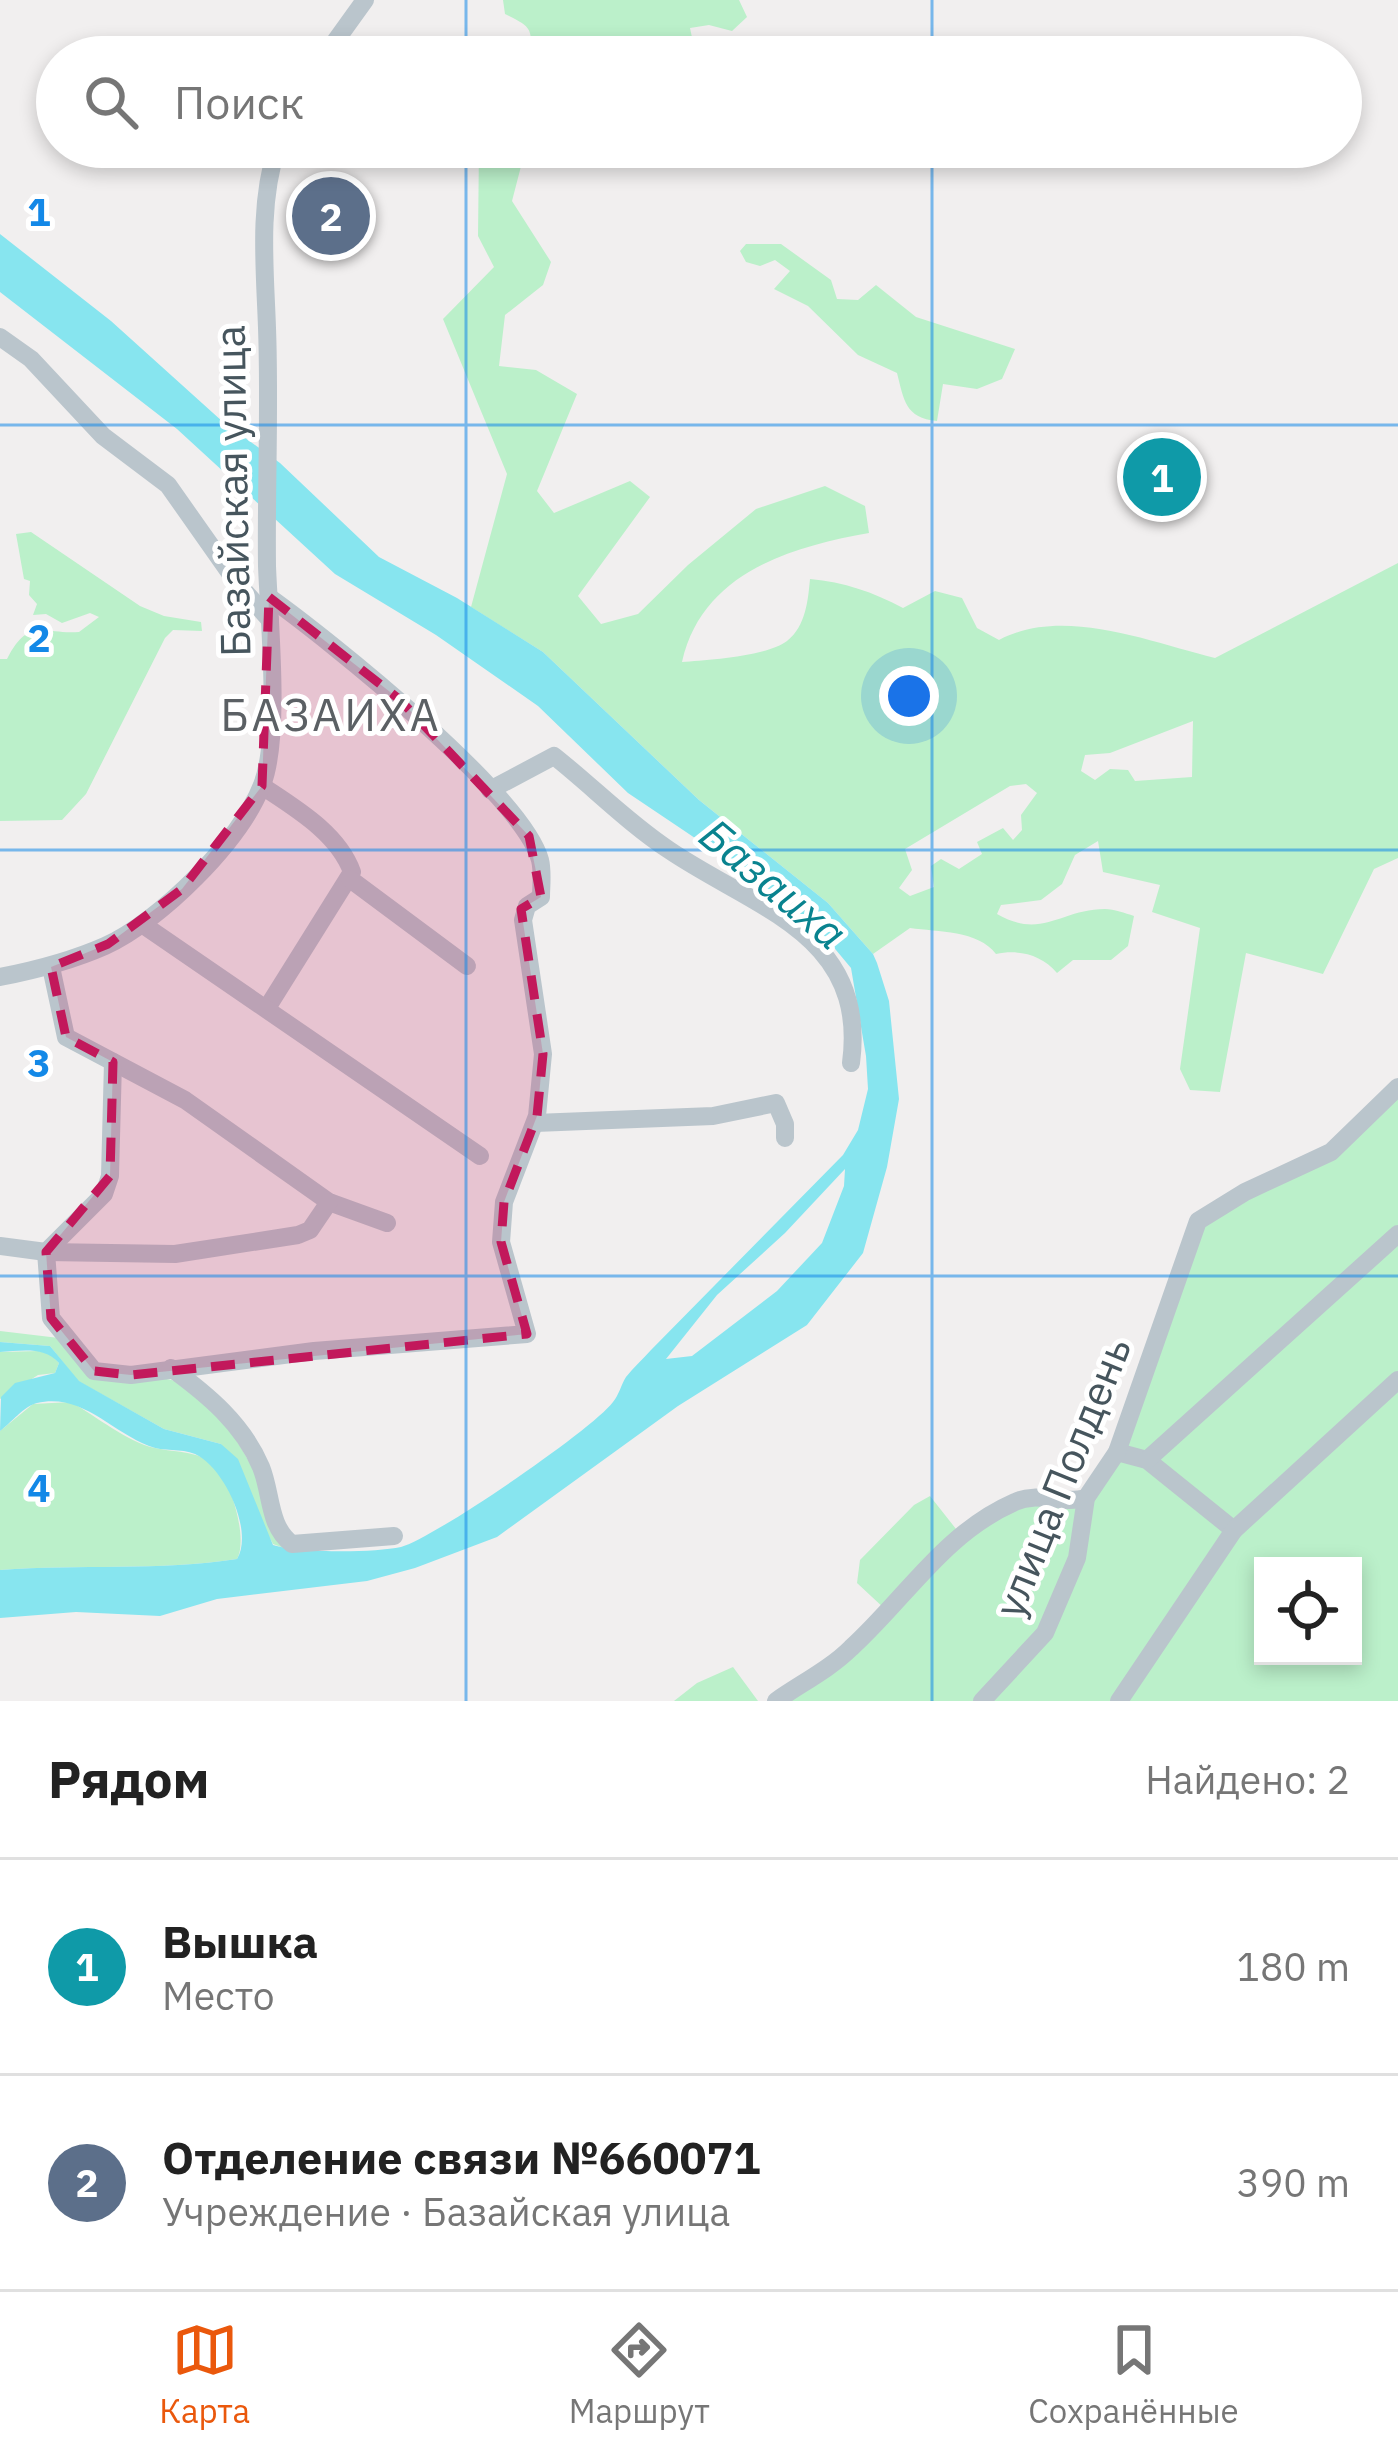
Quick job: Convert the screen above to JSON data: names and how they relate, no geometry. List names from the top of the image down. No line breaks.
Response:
{"streets":{"street":["Базайская улица","улица Полдень"]},"districts":["БАЗАИХА"],"water":["Базаиха"],"page":{"search":"Поиск","pins":["2","1"],"heading":["Рядом","Найдено: 2"],"list":[{"mark":"1","name":"Вышка","note":"Место","value":"180 m"},{"mark":"2","name":"Отделение связи №660071","note":"Учреждение · Базайская улица","value":"390 m"}],"nav":["Карта","Маршрут","Сохранённые"]},"grid":{"rows":["1","2","3","4"]}}
